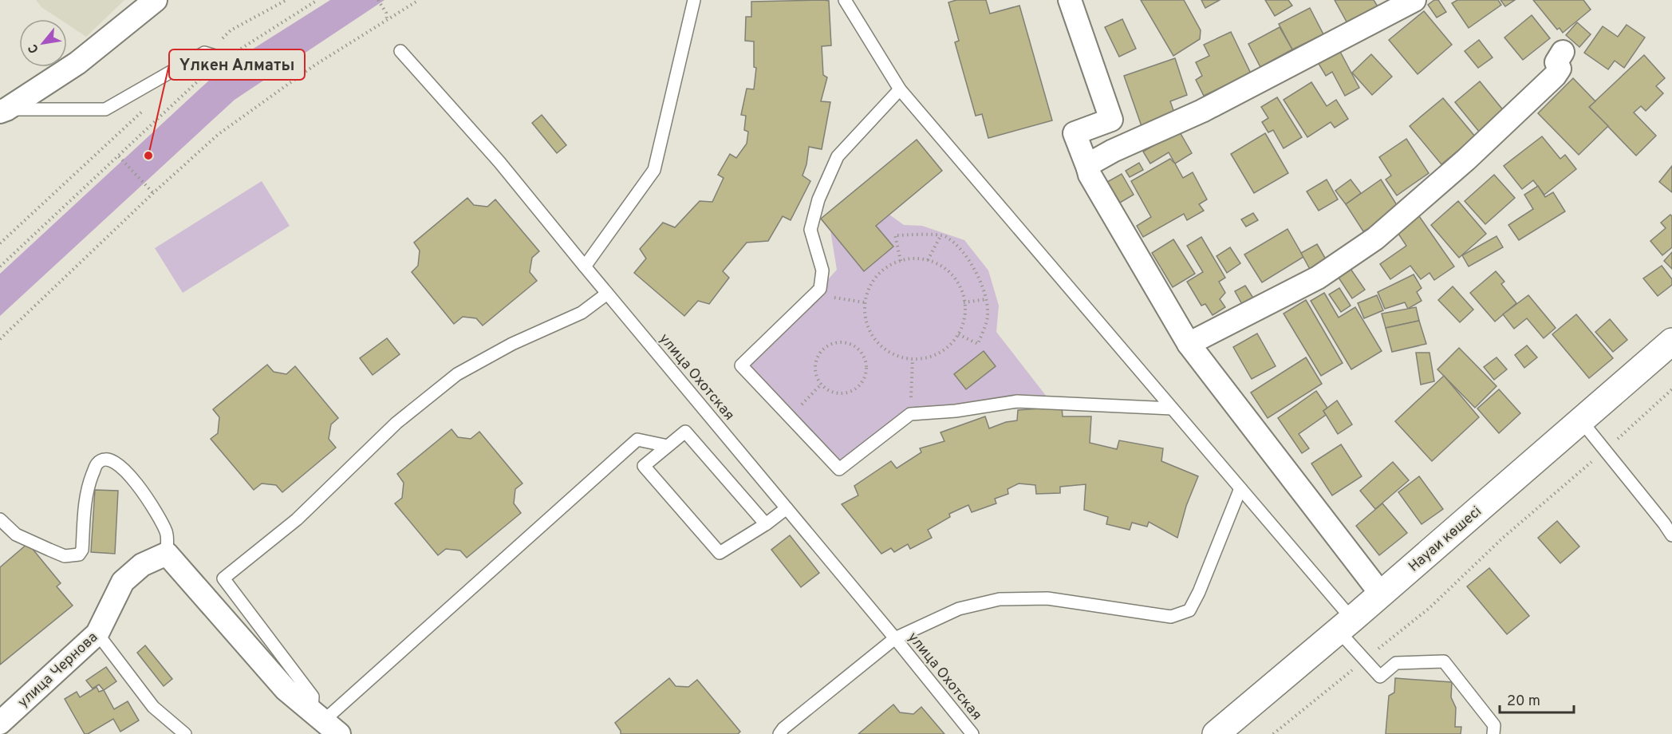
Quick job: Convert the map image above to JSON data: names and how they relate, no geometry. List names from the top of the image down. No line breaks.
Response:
{"streets":{"street":["Науаи көшесі","улица Чернова"],"lane":["улица Охотская"]},"places":["Үлкен Алматы"],"scale_bar":"20 m","north":"bottom left"}
